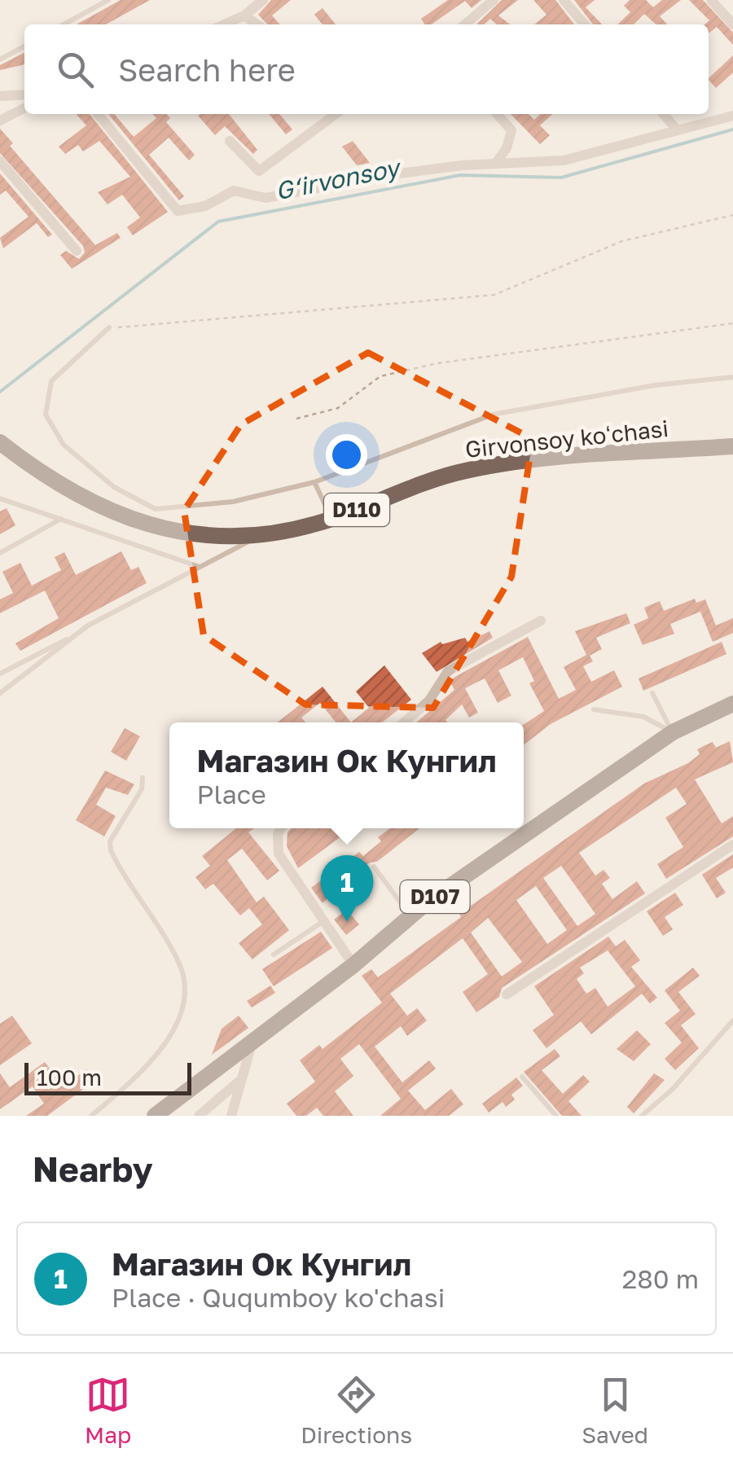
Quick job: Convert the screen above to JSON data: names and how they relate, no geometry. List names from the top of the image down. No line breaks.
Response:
{"streets":{"main road":["Girvonsoy koʻchasi","D110","D107"]},"water":["G‘irvonsoy"],"scale_bar":"100 m","page":{"search":"Search here","popup":["Магазин Ок Кунгил","Place"],"pins":"1","scale":"100 m","heading":"Nearby","list":[{"mark":"1","name":"Магазин Ок Кунгил","note":"Place · Ququmboy ko'chasi","value":"280 m"}],"nav":["Map","Directions","Saved"]}}
